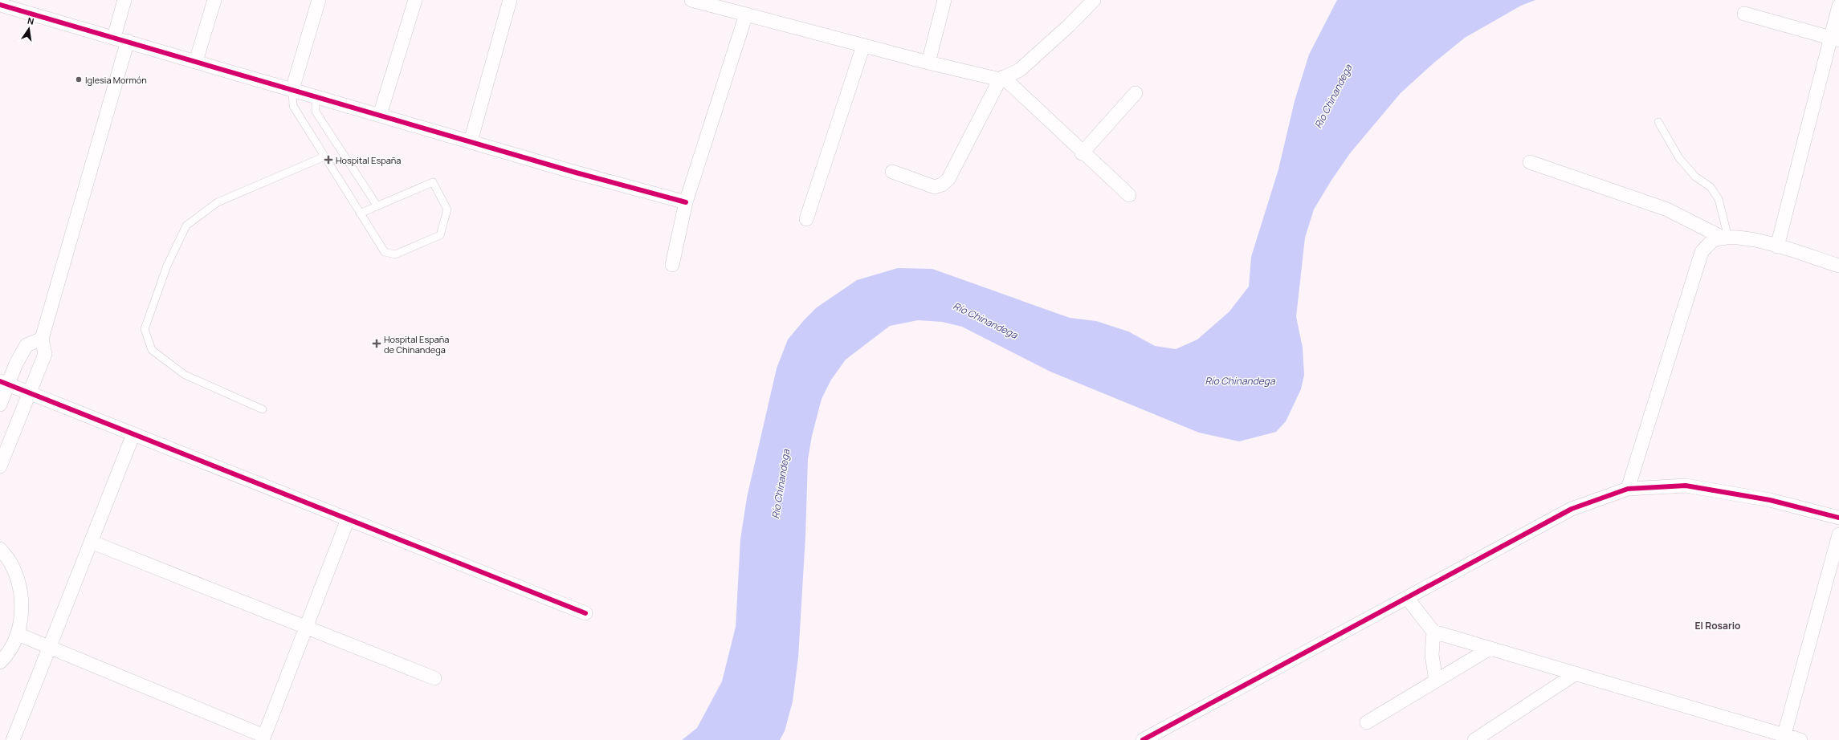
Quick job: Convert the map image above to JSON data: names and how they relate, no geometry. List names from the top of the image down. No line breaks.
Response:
{"districts":["El Rosario"],"water":["Río Chinandega"],"places":{"other":["Iglesia Mormón"],"health":["Hospital España","Hospital España de Chinandega"]},"north":"top"}
